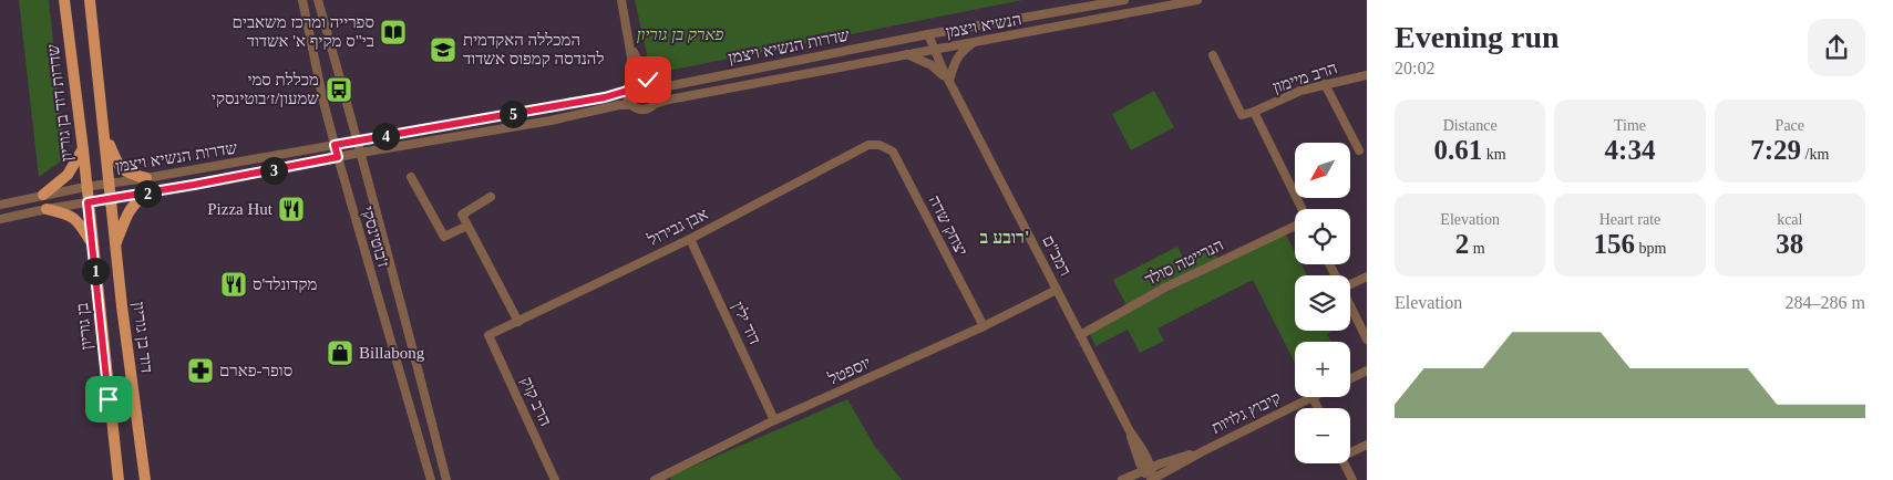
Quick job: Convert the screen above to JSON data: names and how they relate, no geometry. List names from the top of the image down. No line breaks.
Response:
{"streets":{"main road":["שדרות דוד בן גוריון","בן גוריון","דוד בן גוריון"],"street":["הנשיא ויצמן","שדרות הנשיא ויצמן","הרב מיימון","יצחק שדה","אבן גבירול","ז'בוטינסקי","רמב\"ם","הנרייטה סולד","דוד ילין","יוספטל","הרב קוק","קיבוץ גלויות"]},"crossings":[["הנשיא ויצמן","שדרות הנשיא ויצמן"],["הנשיא ויצמן","רמב\"ם"],["שדרות הנשיא ויצמן","שדרות דוד בן גוריון"],["שדרות הנשיא ויצמן","ז'בוטינסקי"],["שדרות הנשיא ויצמן","רמב\"ם"],["שדרות הנשיא ויצמן","בן גוריון"],["שדרות הנשיא ויצמן","דוד בן גוריון"],["שדרות דוד בן גוריון","בן גוריון"],["יצחק שדה","אבן גבירול"],["יצחק שדה","יוספטל"],["אבן גבירול","דוד ילין"],["אבן גבירול","הרב קוק"],["רמב\"ם","הנרייטה סולד"],["רמב\"ם","יוספטל"],["רמב\"ם","קיבוץ גלויות"],["דוד ילין","יוספטל"]],"districts":["רובע ב'"],"parks":["פארק בן גוריון"],"places":{"library":["ספרייה ומרכז משאבים בי\"ס מקיף א' אשדוד"],"school or university":["המכללה האקדמית להנדסה קמפוס אשדוד"],"bus stop":["מכללת סמי שמעון/ז׳בוטינסקי"],"restaurant":["Pizza Hut","מקדונלד'ס"],"shop":["Billabong"],"pharmacy":["סופר-פארם"]},"north":"bottom left","page":{"heading":["Evening run","20:02"],"stats":[["Distance","0.61 km"],["Time","4:34"],["Pace","7:29 /km"],["Elevation","2 m"],["Heart rate","156 bpm"],["kcal","38"]],"pins":["5","4","3","2","1"],"map_buttons":["+","−"],"chart":["Elevation","284–286 m"]}}
